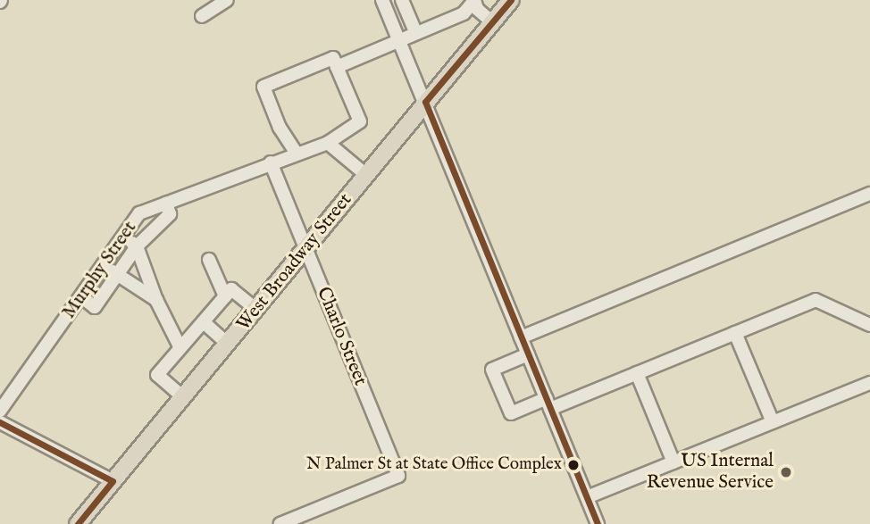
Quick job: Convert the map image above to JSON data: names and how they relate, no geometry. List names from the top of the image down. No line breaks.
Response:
{"streets":{"main road":["West Broadway Street"],"street":["Murphy Street","Charlo Street"]},"crossings":[["West Broadway Street","Charlo Street"],["Murphy Street","Charlo Street"]],"places":["N Palmer St at State Office Complex","US Internal Revenue Service"]}
